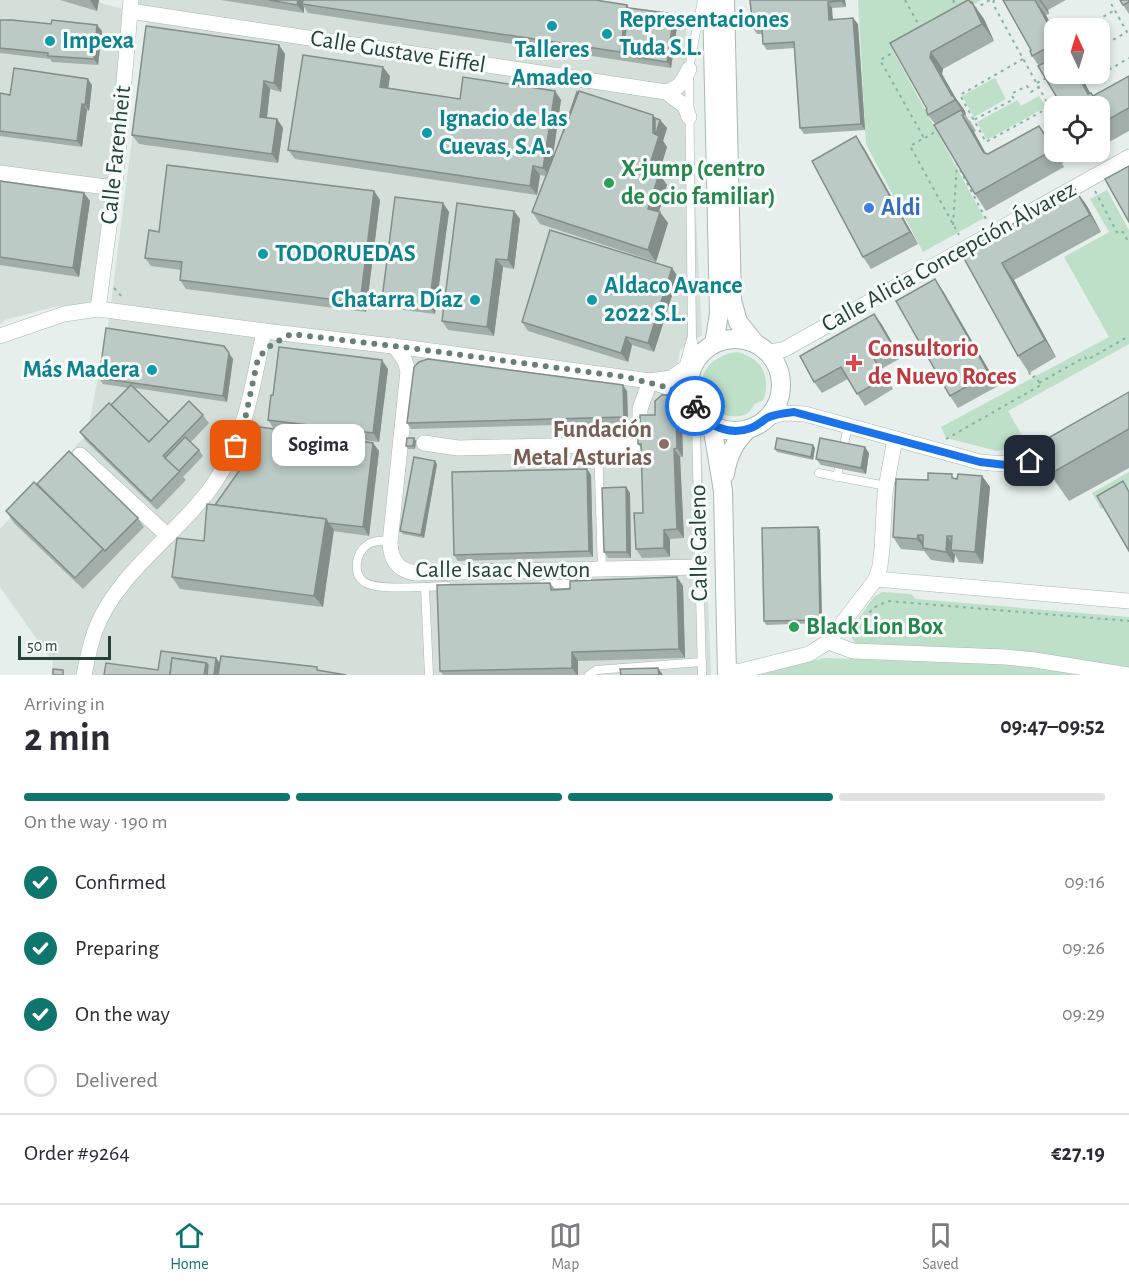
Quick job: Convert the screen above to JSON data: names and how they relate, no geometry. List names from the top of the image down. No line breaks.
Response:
{"streets":{"street":["Calle Gustave Eiffel","Calle Farenheit","Calle Alicia Concepción Álvarez","Calle Isaac Newton"],"lane":["Calle Galeno"]},"crossings":[["Calle Gustave Eiffel","Calle Farenheit"],["Calle Alicia Concepción Álvarez","Calle Galeno"],["Calle Galeno","Calle Isaac Newton"]],"places":{"other":["Talleres Amadeo","Representaciones Tuda S.L.","Impexa","Ignacio de las Cuevas, S.A.","X-jump (centro de ocio familiar)","Aldi","TODORUEDAS","Chatarra Díaz","Aldaco Avance 2022 S.L.","Más Madera","Fundación Metal Asturias","Sogima","Black Lion Box"],"health":["Consultorio de Nuevo Roces"]},"scale_bar":"50 m","north":"top","page":{"bubble":"Sogima","scale":"50 m","heading":["2 min","Arriving in","09:47–09:52"],"panel":["Order #9264","€27.19"],"bar":"On the way · 190 m","list":[["Confirmed","09:16"],["Preparing","09:26"],["On the way","09:29"],"Delivered"],"tabs":["Home","Map","Saved"]}}
